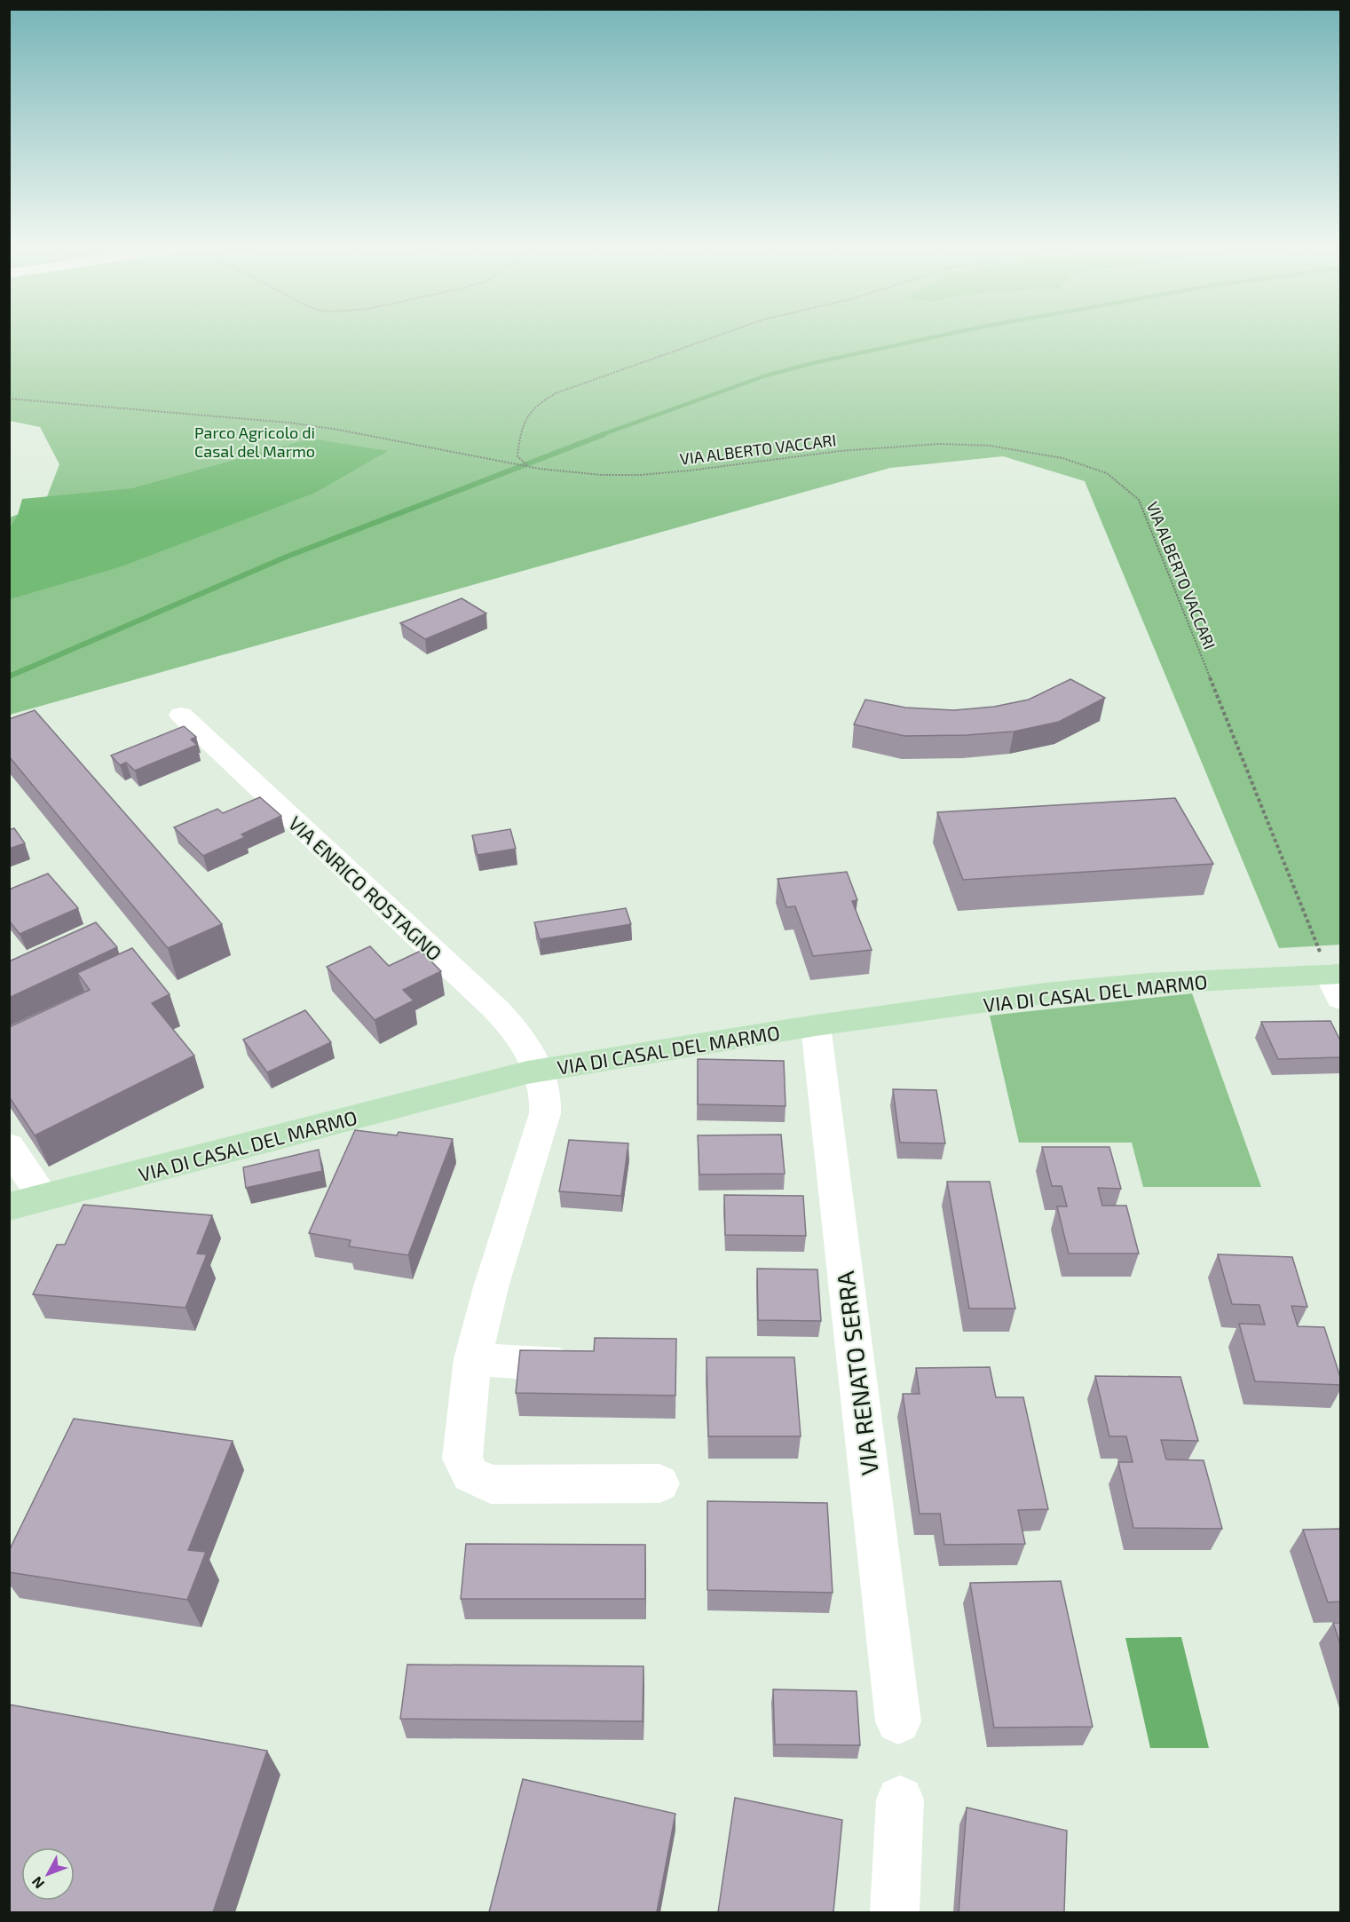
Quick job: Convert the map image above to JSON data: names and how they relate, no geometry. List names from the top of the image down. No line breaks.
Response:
{"streets":{"main road":["VIA DI CASAL DEL MARMO"],"street":["VIA ENRICO ROSTAGNO","VIA RENATO SERRA"],"path":["VIA ALBERTO VACCARI"]},"crossings":[["VIA ALBERTO VACCARI","VIA DI CASAL DEL MARMO"],["VIA ENRICO ROSTAGNO","VIA DI CASAL DEL MARMO"],["VIA DI CASAL DEL MARMO","VIA RENATO SERRA"]],"parks":["Parco Agricolo di Casal del Marmo"],"north":"bottom left"}
